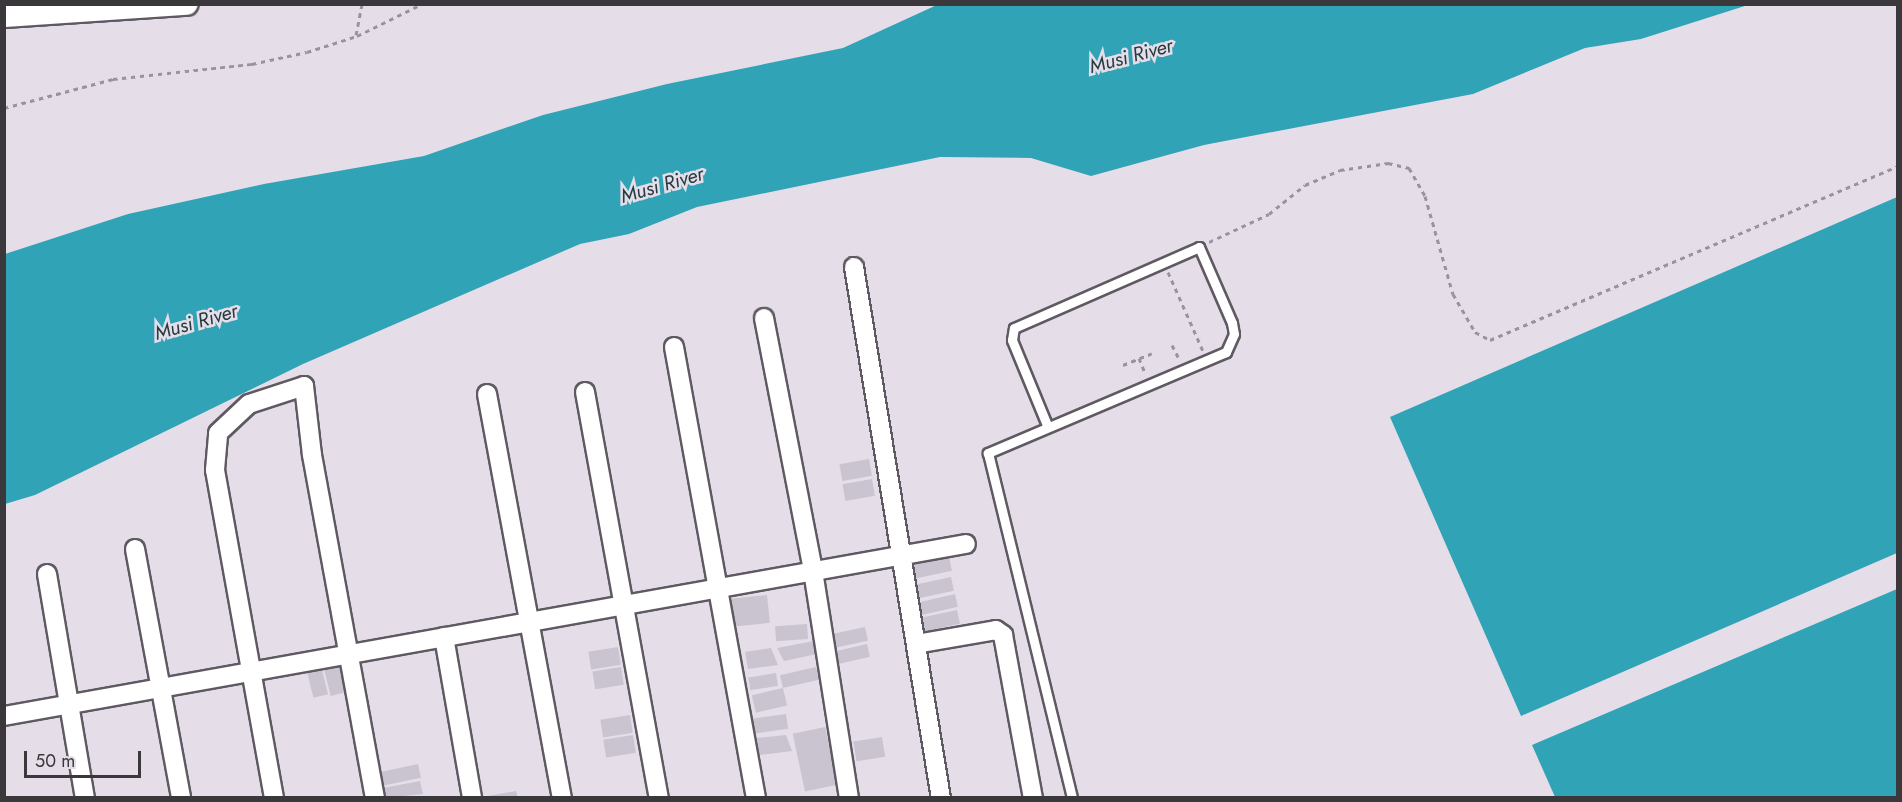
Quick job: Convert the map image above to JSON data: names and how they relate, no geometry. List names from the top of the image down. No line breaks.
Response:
{"water":["Musi River"],"scale_bar":"50 m"}
